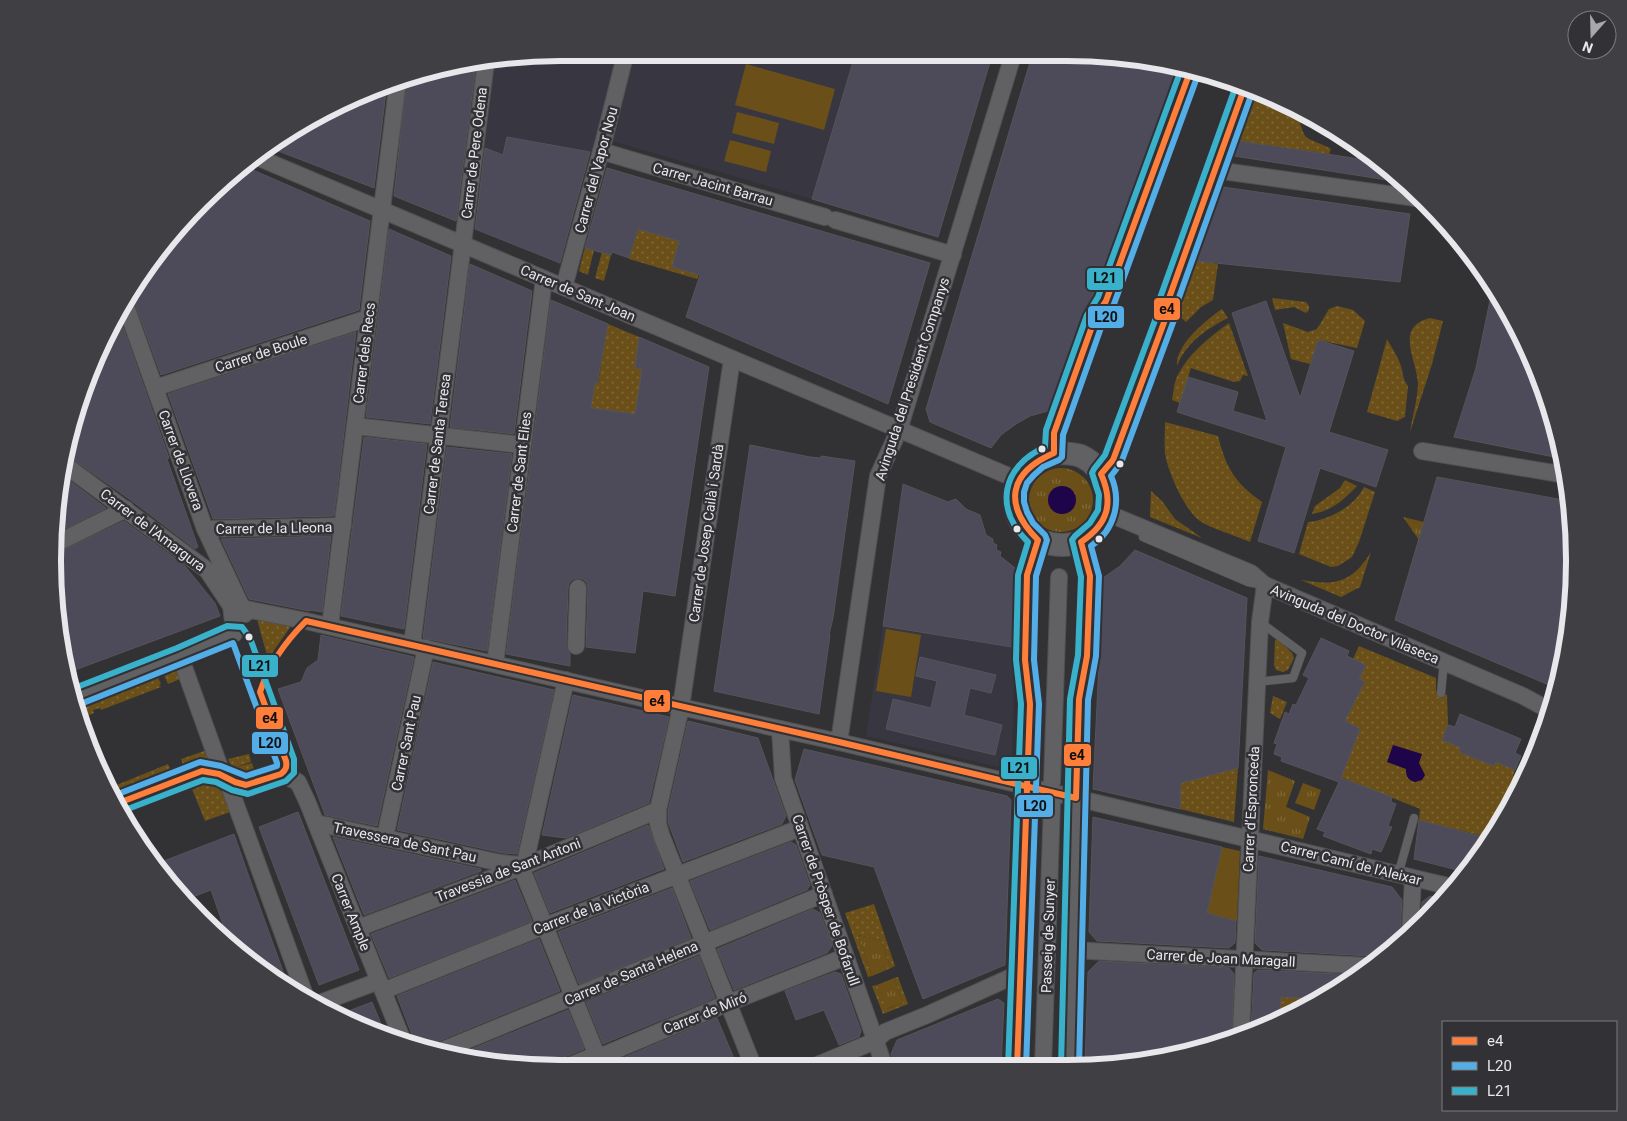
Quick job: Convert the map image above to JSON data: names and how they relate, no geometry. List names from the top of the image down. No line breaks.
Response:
{"streets":{"street":["Carrer de Pere Odena","Carrer del Vapor Nou","Carrer Jacint Barrau","Carrer de Sant Joan","Carrer de Boule","Carrer dels Recs","Avinguda del President Companys","Carrer de Santa Teresa","Carrer de Llovera","Carrer de Sant Elies","Carrer de la Lleona","Carrer de l'Amargura","Carrer de Josep Cailà i Sardà","Avinguda del Doctor Vilaseca","Carrer Sant Pau","Carrer d’Espronceda","Travessera de Sant Pau","Carrer Camí de l'Aleixar","Travessia de Sant Antoni","Carrer de Pròsper de Bofarull","Carrer de la Victòria","Carrer Ample","Passeig de Sunyer","Carrer de Joan Maragall","Carrer de Santa Helena","Carrer de Miró"]},"crossings":[["Carrer de Pere Odena","Carrer de Sant Joan"],["Carrer de Pere Odena","Carrer de Santa Teresa"],["Carrer del Vapor Nou","Carrer Jacint Barrau"],["Carrer del Vapor Nou","Carrer de Sant Joan"],["Carrer Jacint Barrau","Avinguda del President Companys"],["Carrer de Sant Joan","Carrer dels Recs"],["Carrer de Sant Joan","Avinguda del President Companys"],["Carrer de Sant Joan","Carrer de Santa Teresa"],["Carrer de Sant Joan","Carrer de Sant Elies"],["Carrer de Sant Joan","Carrer de Josep Cailà i Sardà"],["Carrer de Sant Joan","Avinguda del Doctor Vilaseca"],["Carrer de Sant Joan","Passeig de Sunyer"],["Carrer de Boule","Carrer dels Recs"],["Carrer de Boule","Carrer de Llovera"],["Carrer dels Recs","Carrer de la Lleona"],["Carrer dels Recs","Carrer Camí de l'Aleixar"],["Avinguda del President Companys","Carrer Camí de l'Aleixar"],["Carrer de Santa Teresa","Carrer Sant Pau"],["Carrer de Santa Teresa","Carrer Camí de l'Aleixar"],["Carrer de Llovera","Carrer de la Lleona"],["Carrer de Llovera","Carrer de l'Amargura"],["Carrer de Llovera","Carrer Camí de l'Aleixar"],["Carrer de Sant Elies","Carrer Camí de l'Aleixar"],["Carrer de l'Amargura","Carrer Camí de l'Aleixar"],["Carrer de Josep Cailà i Sardà","Carrer Camí de l'Aleixar"],["Carrer de Josep Cailà i Sardà","Travessia de Sant Antoni"],["Carrer de Josep Cailà i Sardà","Carrer de la Victòria"],["Carrer de Josep Cailà i Sardà","Carrer de Santa Helena"],["Carrer de Josep Cailà i Sardà","Carrer de Miró"],["Avinguda del Doctor Vilaseca","Carrer d’Espronceda"],["Avinguda del Doctor Vilaseca","Passeig de Sunyer"],["Carrer Sant Pau","Travessera de Sant Pau"],["Carrer Sant Pau","Carrer Camí de l'Aleixar"],["Carrer d’Espronceda","Carrer Camí de l'Aleixar"],["Carrer d’Espronceda","Carrer de Joan Maragall"],["Travessera de Sant Pau","Travessia de Sant Antoni"],["Travessera de Sant Pau","Carrer Ample"],["Carrer Camí de l'Aleixar","Carrer de Pròsper de Bofarull"],["Carrer Camí de l'Aleixar","Passeig de Sunyer"],["Travessia de Sant Antoni","Carrer Ample"],["Carrer de Pròsper de Bofarull","Carrer de la Victòria"],["Carrer de Pròsper de Bofarull","Carrer de Santa Helena"],["Carrer de Pròsper de Bofarull","Carrer de Miró"],["Carrer de la Victòria","Carrer Ample"],["Passeig de Sunyer","Carrer de Joan Maragall"]],"lines":["transit line L21","transit line e4","transit line L20"],"legend":["e4","L20","L21"],"north":"bottom"}
